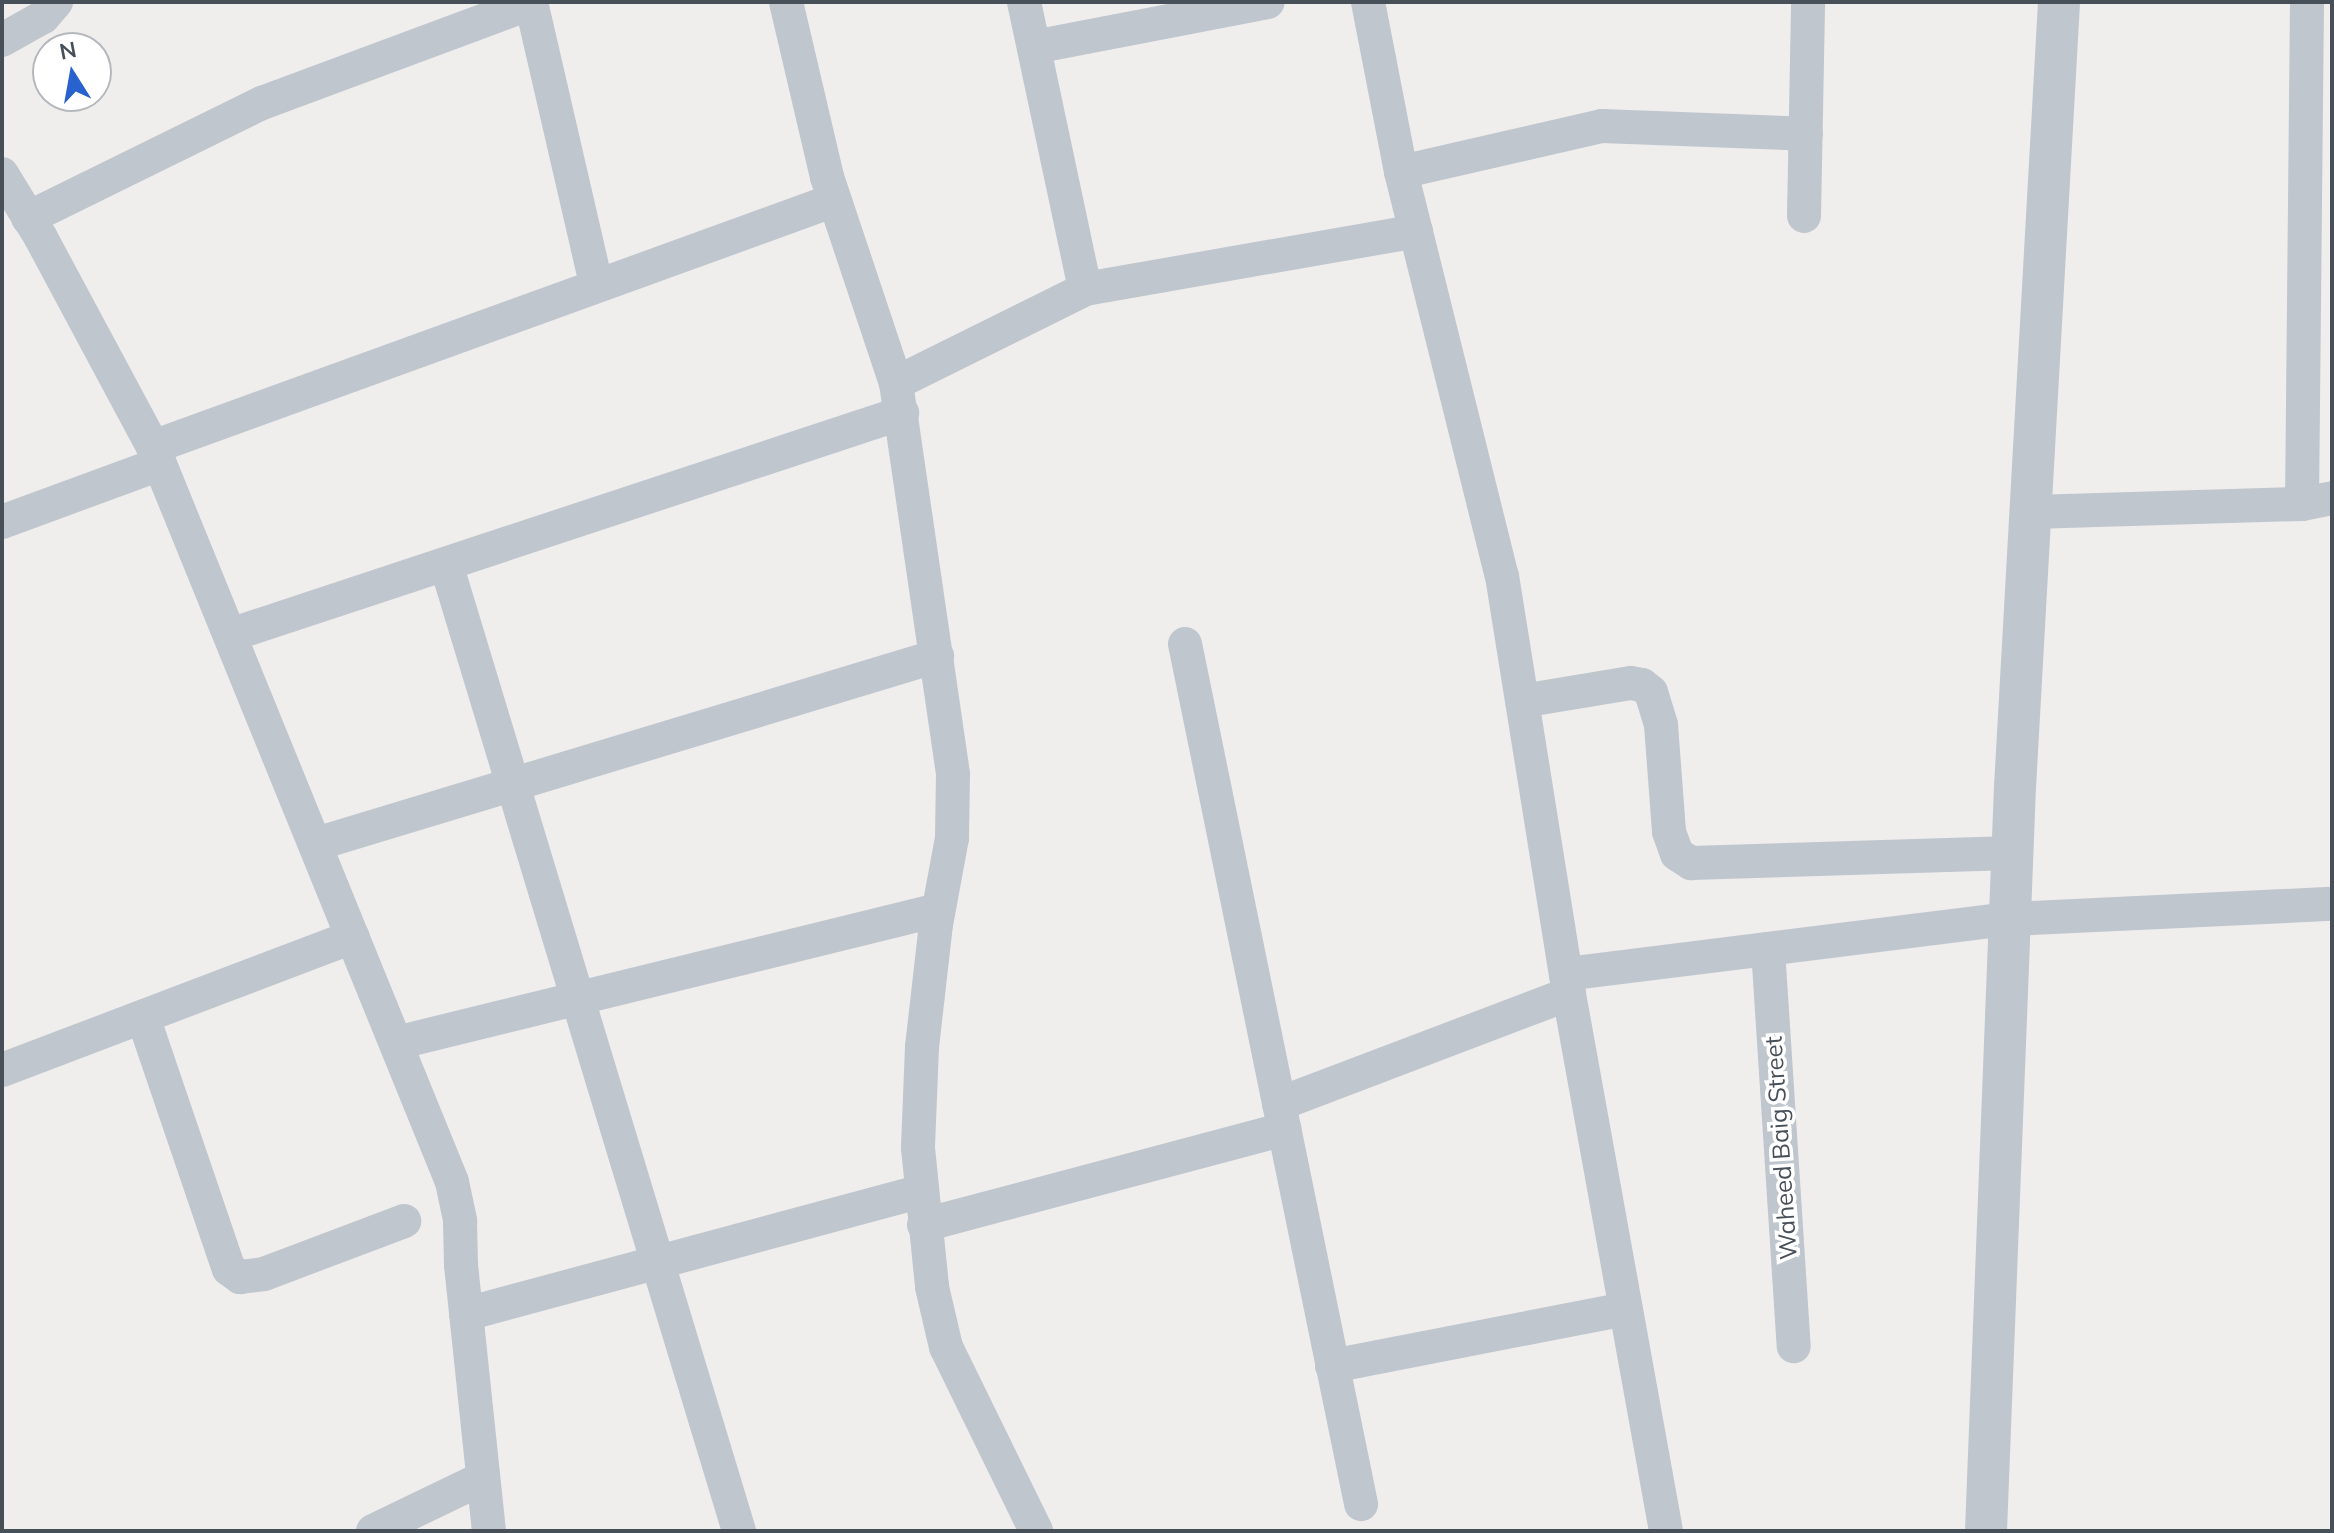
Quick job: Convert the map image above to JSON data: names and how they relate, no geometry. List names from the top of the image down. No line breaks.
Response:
{"streets":{"street":["Waheed Baig Street"]},"north":"top"}
